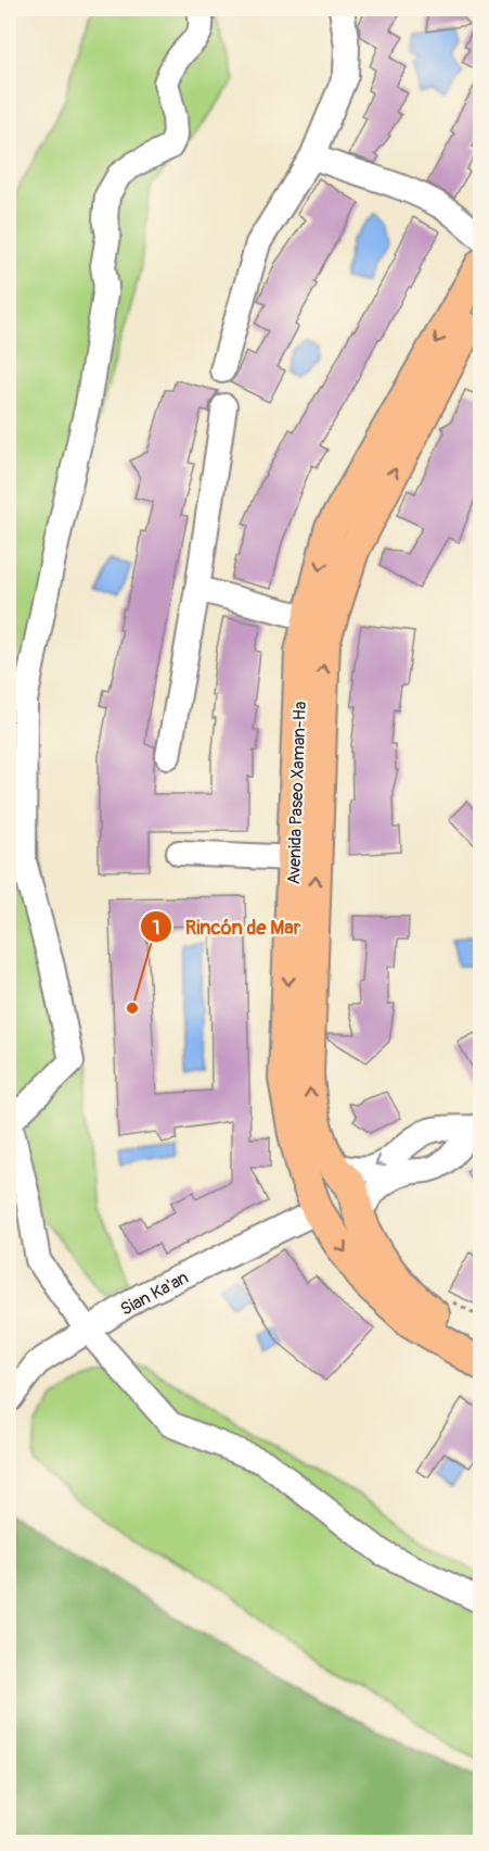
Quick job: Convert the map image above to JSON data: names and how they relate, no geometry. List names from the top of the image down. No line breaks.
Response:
{"streets":{"main road":["Avenida Paseo Xaman-Ha"],"street":["Sian Ka'an"]},"crossings":[["Avenida Paseo Xaman-Ha","Sian Ka'an"]],"places":["Rincón de Mar"]}
